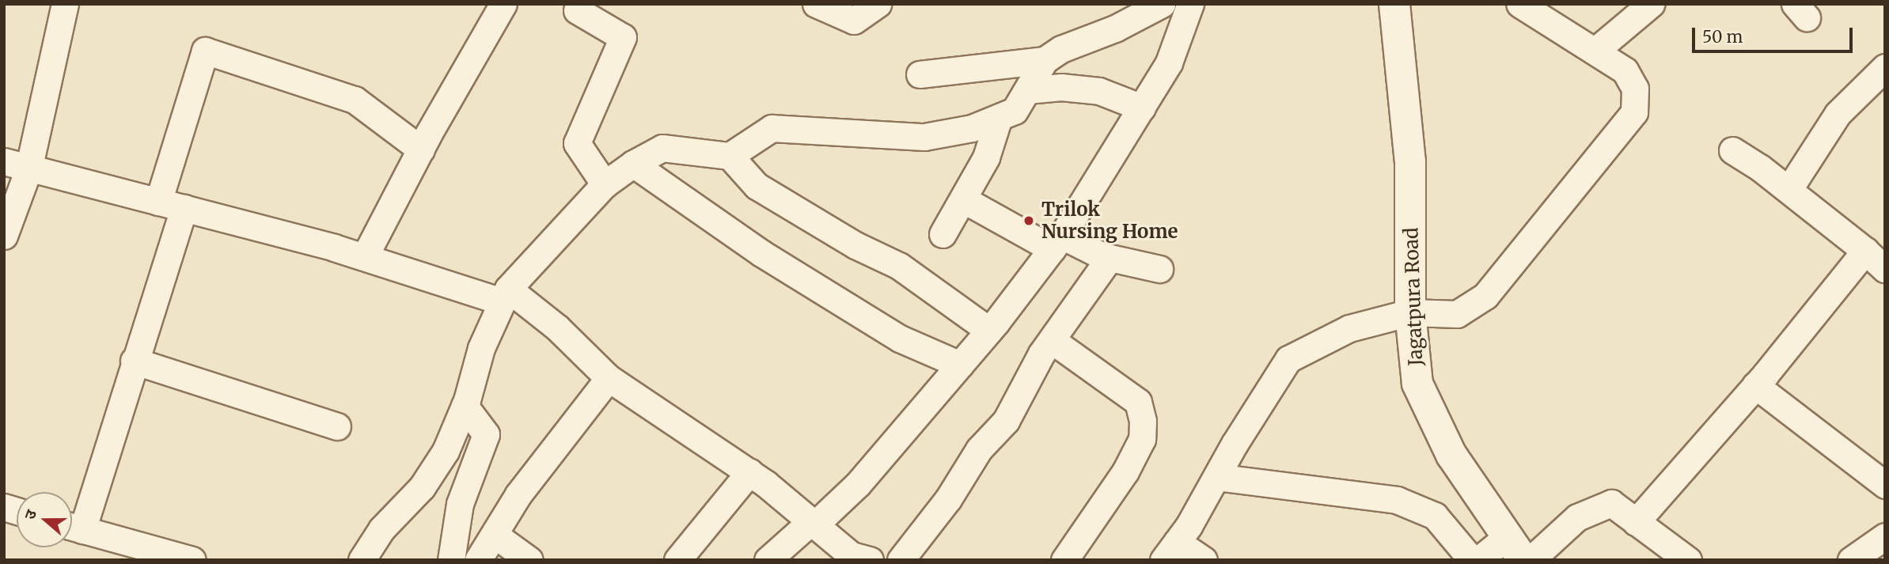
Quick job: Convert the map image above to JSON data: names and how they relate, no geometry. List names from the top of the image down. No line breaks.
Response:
{"streets":{"street":["Jagatpura Road"]},"places":["Trilok Nursing Home"],"scale_bar":"50 m","north":"left"}
